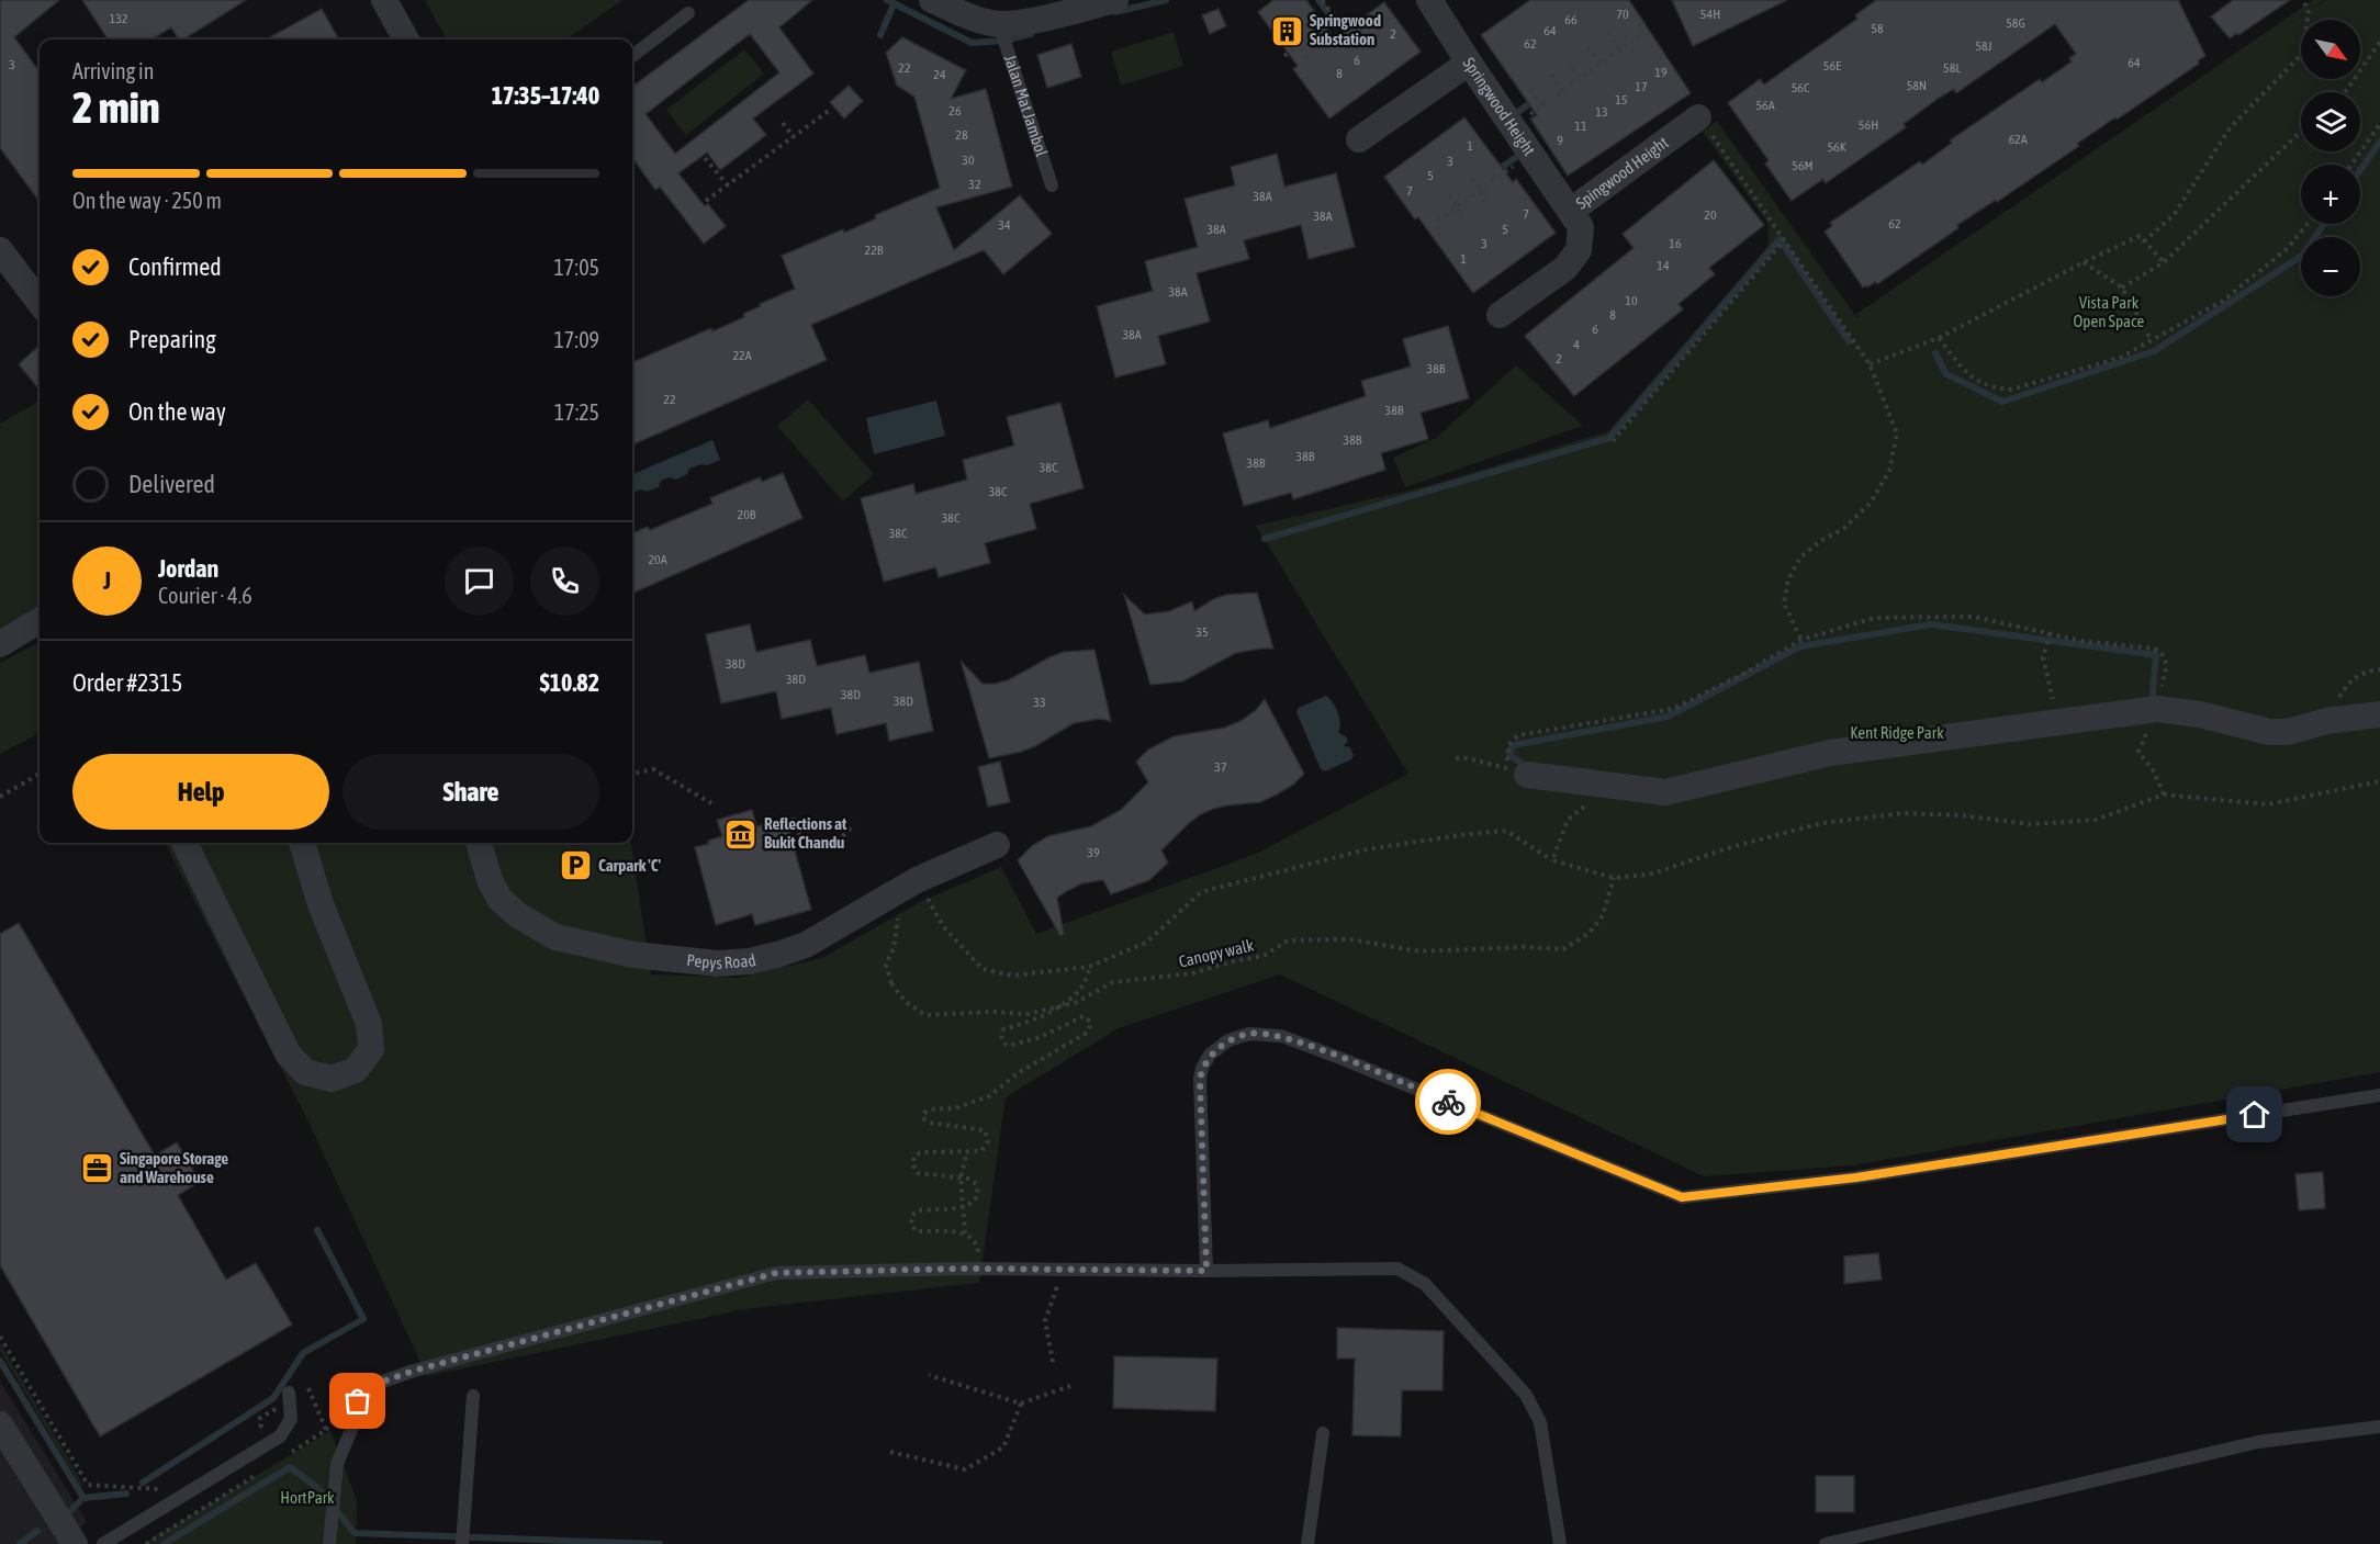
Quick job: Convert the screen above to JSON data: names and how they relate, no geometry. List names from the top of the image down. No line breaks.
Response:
{"streets":{"street":["Springwood Height","Spingwood Height","Pepys Road"],"lane":["Jalan Mat Jambol"],"path":["Canopy walk"]},"crossings":[["Springwood Height","Spingwood Height"],["Canopy walk","Pepys Road"]],"parks":["Vista Park Open Space","Kent Ridge Park","HortPark"],"places":{"building":["Springwood Substation"],"museum":["Reflections at Bukit Chandu"],"parking":["Carpark 'C'"],"office":["Singapore Storage and Warehouse"]},"house_numbers":["70","54H","132","66","58G","58","64","2","62","58J","6","64","3","56E","22","58L","19","8","24","58N","17","56C","15","56A","26","13","56H","11","28","62A","9","1","56K","30","3","56M","5","32","7","38A","7","20","38A","62","34","38A","5","3","16","22B","1","14","38A","10","8","6","38A","4","22A","2","38B","22","38B","38B","38B","38B","38C","38C","20B","38C","38C","20A","35","38D","38D","38D","38D","33","37","39"],"north":"bottom right","page":{"map_buttons":["+","−"],"heading":["2 min","Arriving in","17:35–17:40"],"panel":["Jordan","Courier · 4.6","Order #2315","$10.82"],"bar":"On the way · 250 m","list":[["Confirmed","17:05"],["Preparing","17:09"],["On the way","17:25"],"Delivered"],"round":"J","buttons":["Help","Share"]}}
